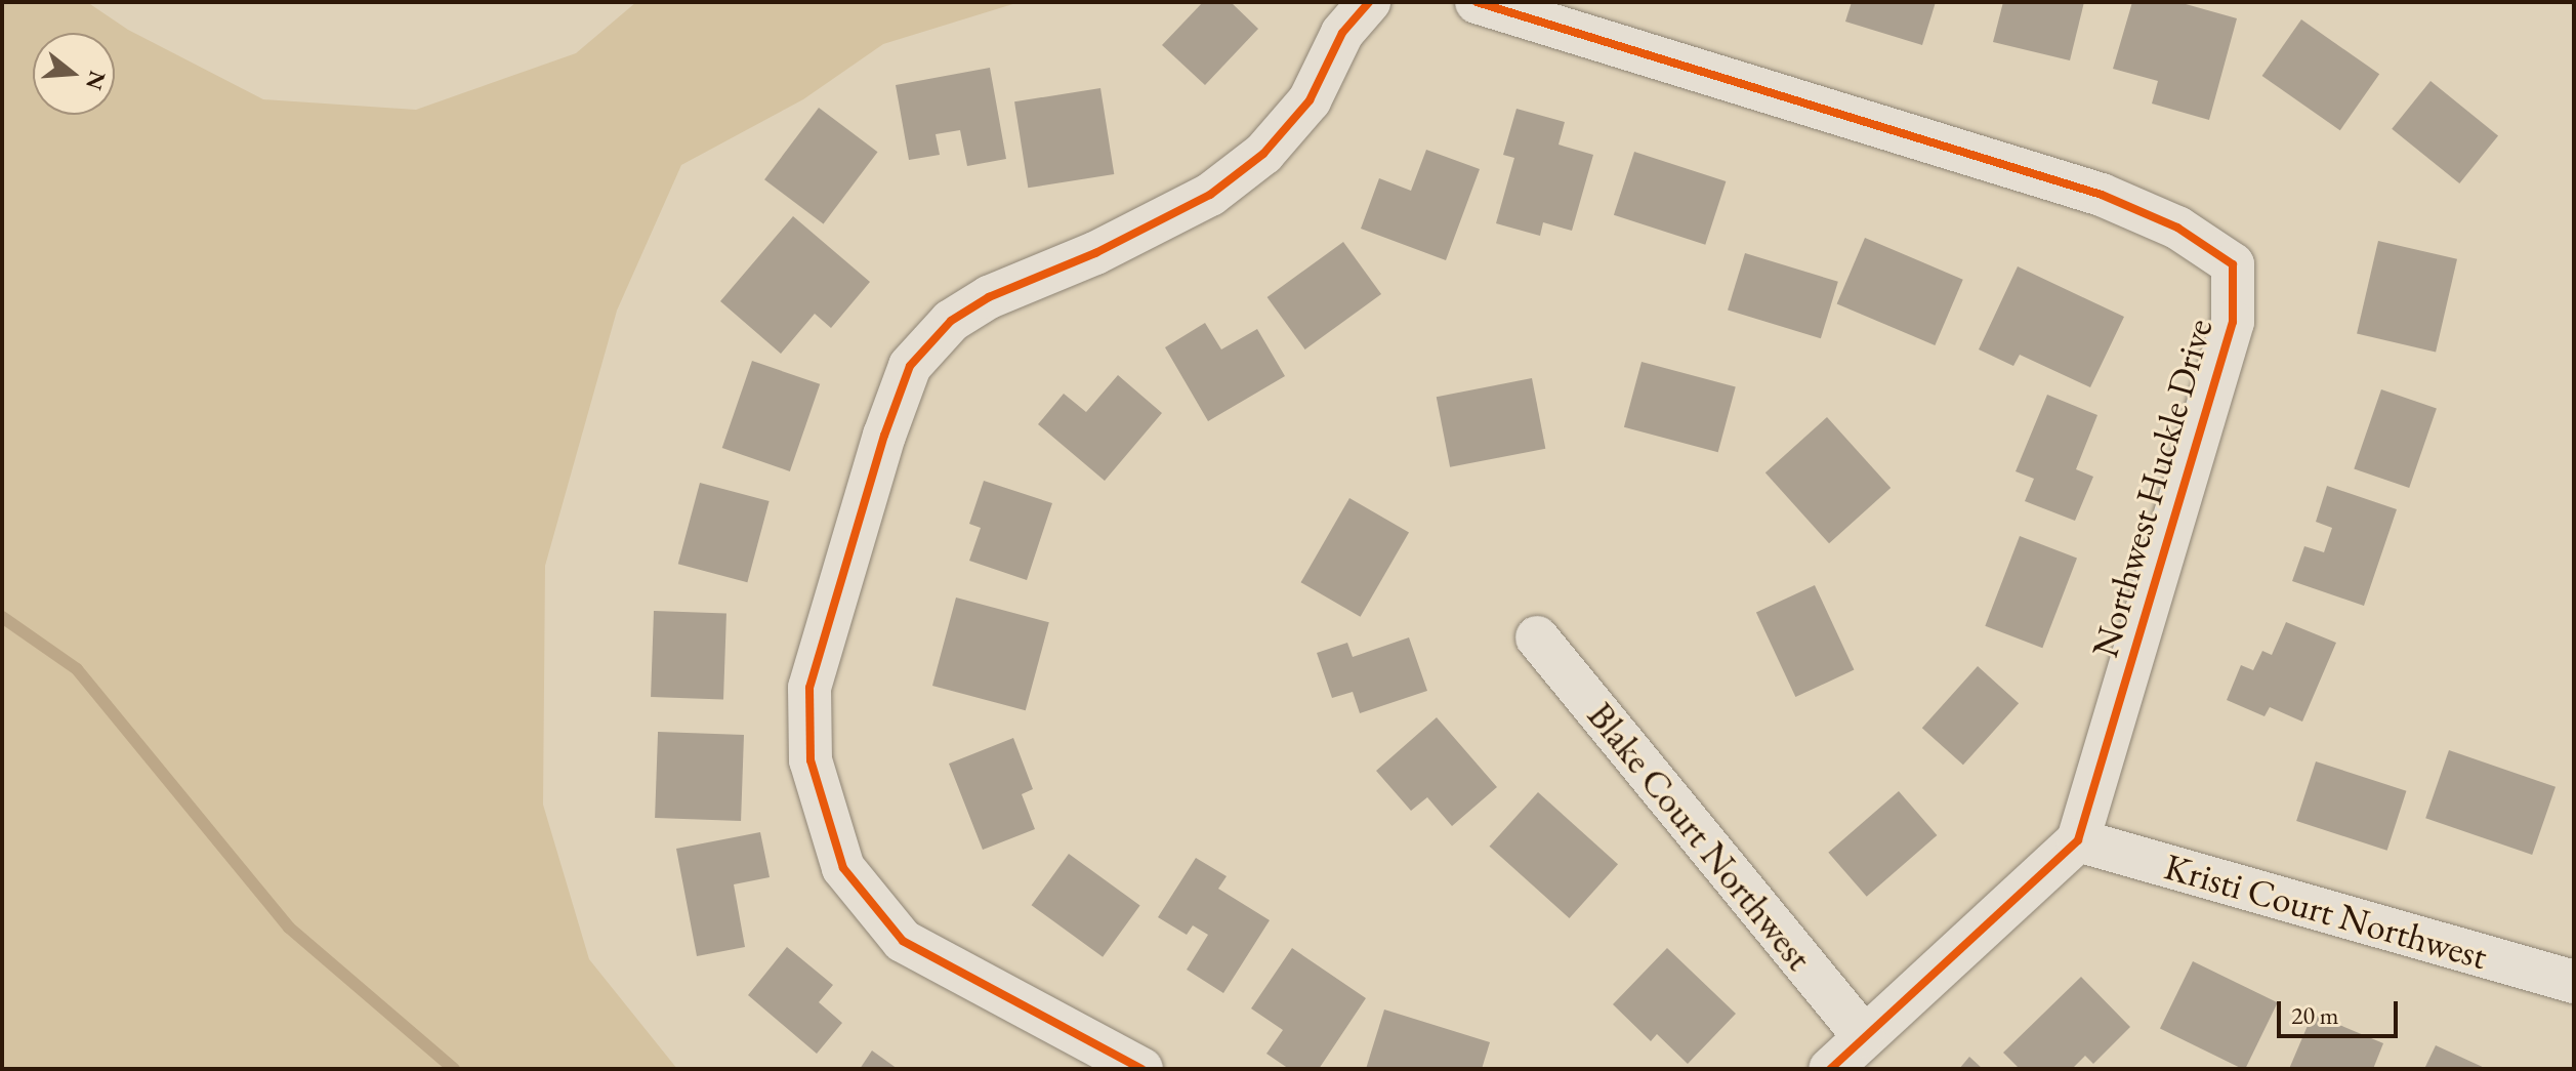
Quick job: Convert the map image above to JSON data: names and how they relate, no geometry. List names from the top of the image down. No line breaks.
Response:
{"streets":{"street":["Northwest Huckle Drive","Blake Court Northwest","Kristi Court Northwest"]},"crossings":[["Northwest Huckle Drive","Kristi Court Northwest"]],"scale_bar":"20 m","north":"right"}
